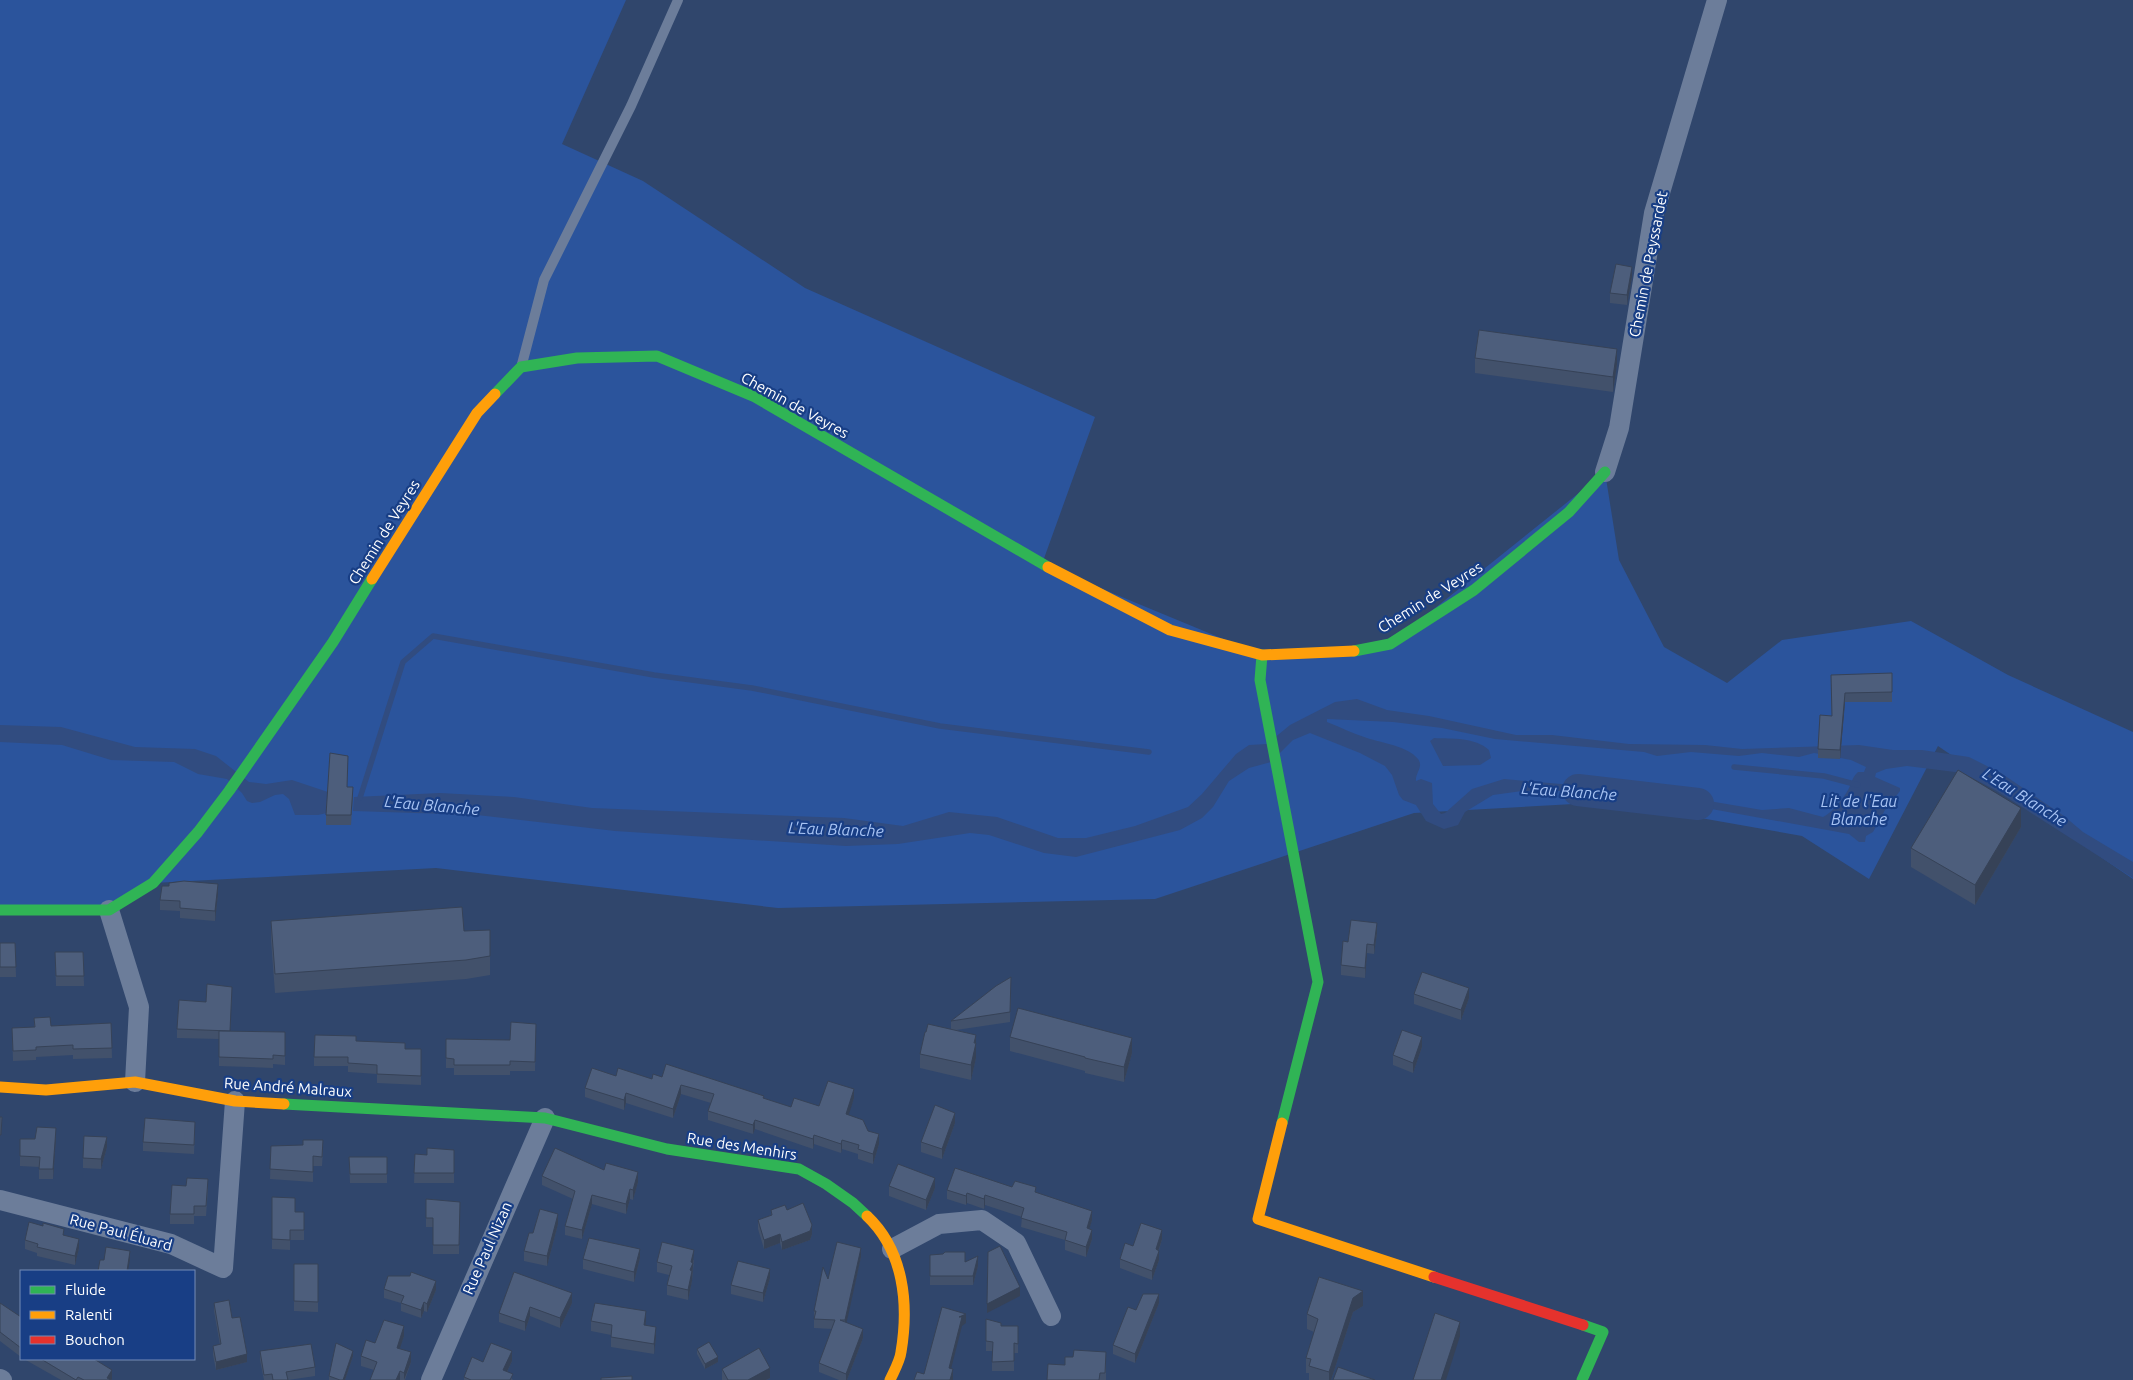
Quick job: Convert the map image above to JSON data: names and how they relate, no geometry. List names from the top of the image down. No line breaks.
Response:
{"streets":{"street":["Chemin de Peyssardet","Chemin de Veyres","Rue André Malraux","Rue des Menhirs","Rue Paul Éluard","Rue Paul Nizan"]},"crossings":[["Chemin de Peyssardet","Chemin de Veyres"],["Rue André Malraux","Rue des Menhirs"],["Rue André Malraux","Rue Paul Éluard"],["Rue André Malraux","Rue Paul Nizan"],["Rue des Menhirs","Rue Paul Nizan"]],"water":["L'Eau Blanche","Lit de l'Eau Blanche"],"legend":["Fluide","Ralenti","Bouchon"]}
